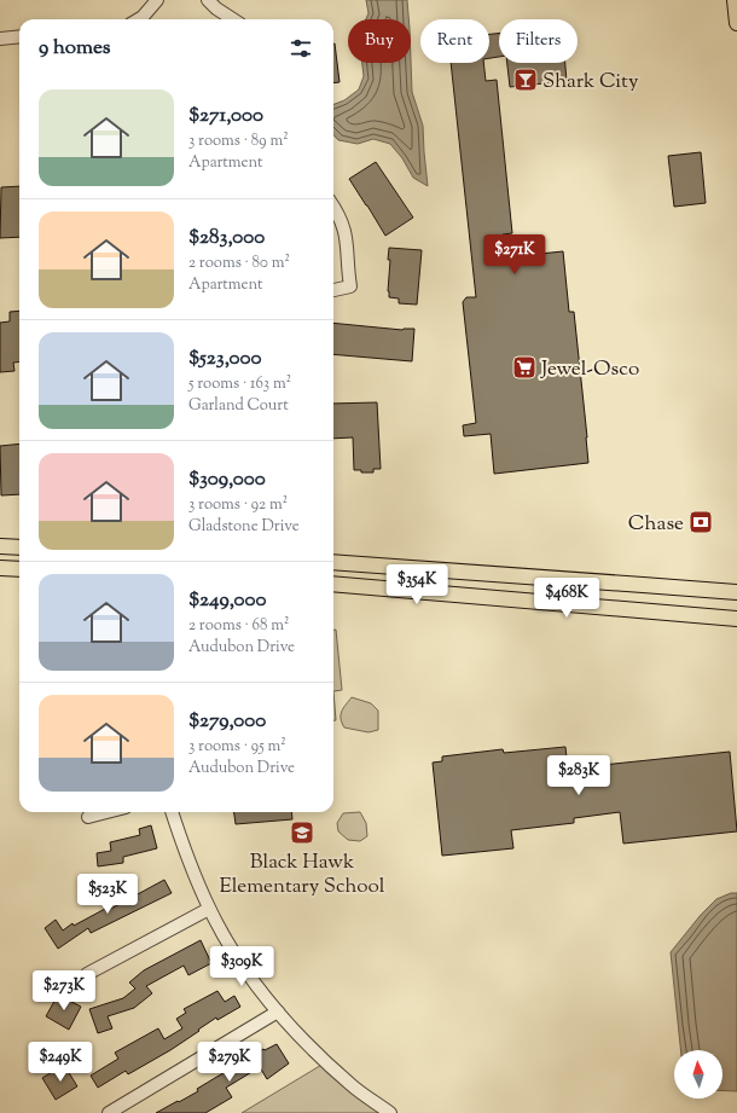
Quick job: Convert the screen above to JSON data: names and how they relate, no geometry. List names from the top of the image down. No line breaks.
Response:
{"places":{"bar":["Shark City"],"supermarket":["Jewel-Osco"],"bank":["Chase"],"school or university":["Black Hawk Elementary School"]},"north":"top","page":{"chip":["Buy","Rent","Filters"],"heading":"9 homes","list":[{"name":"$271,000","note":"3 rooms · 89 m² · Apartment"},{"name":"$283,000","note":"2 rooms · 80 m² · Apartment"},{"name":"$523,000","note":"5 rooms · 163 m² · Garland Court"},{"name":"$309,000","note":"3 rooms · 92 m² · Gladstone Drive"},{"name":"$249,000","note":"2 rooms · 68 m² · Audubon Drive"},{"name":"$279,000","note":"3 rooms · 95 m² · Audubon Drive"}],"price":["$271K","$354K","$468K","$283K","$523K","$309K","$273K","$249K","$279K"]}}
